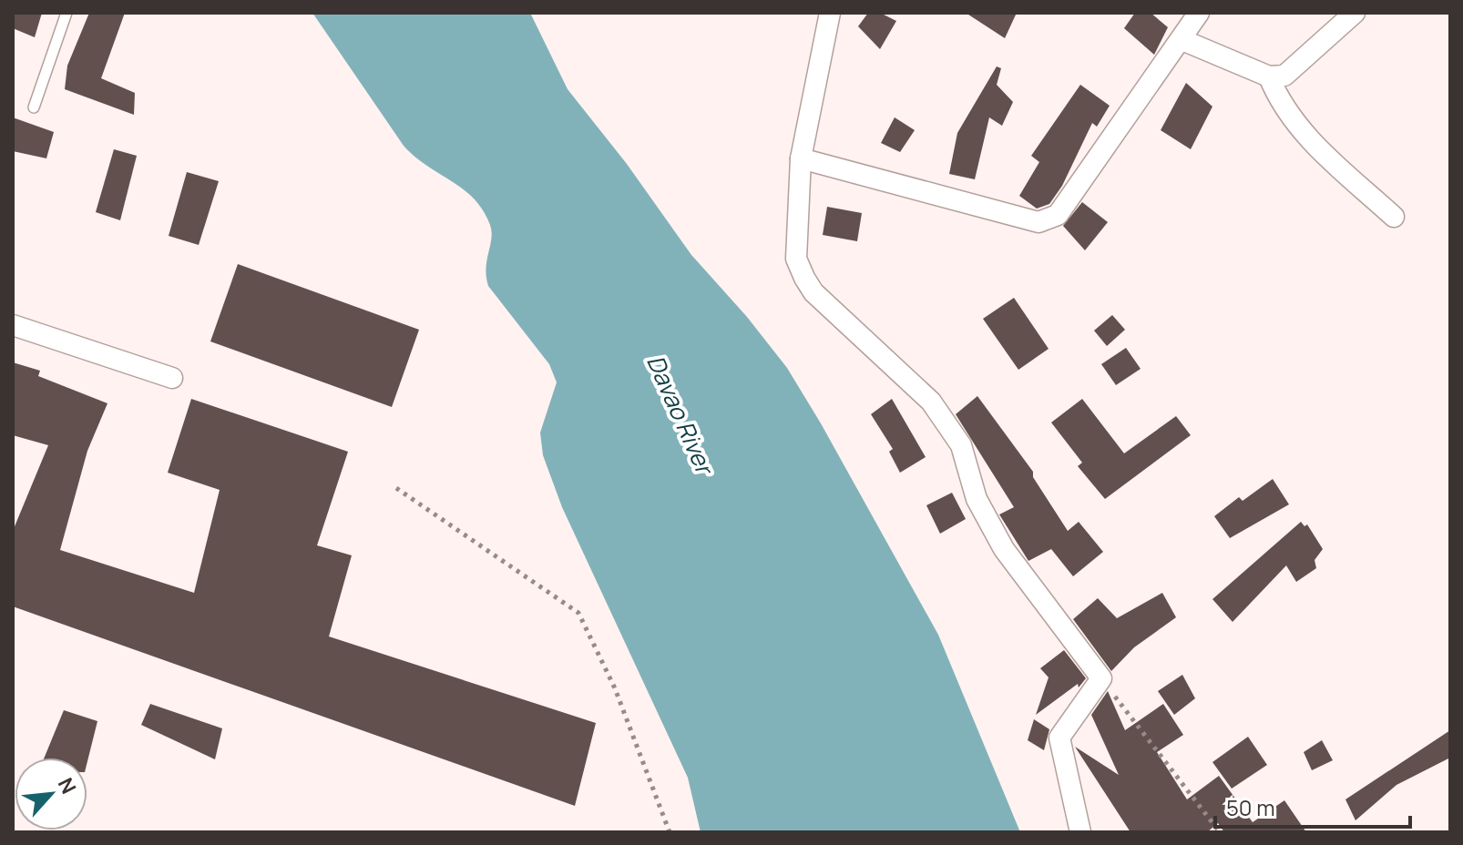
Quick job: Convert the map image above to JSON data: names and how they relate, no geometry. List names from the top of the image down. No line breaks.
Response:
{"water":["Davao River"],"scale_bar":"50 m","north":"top right"}
